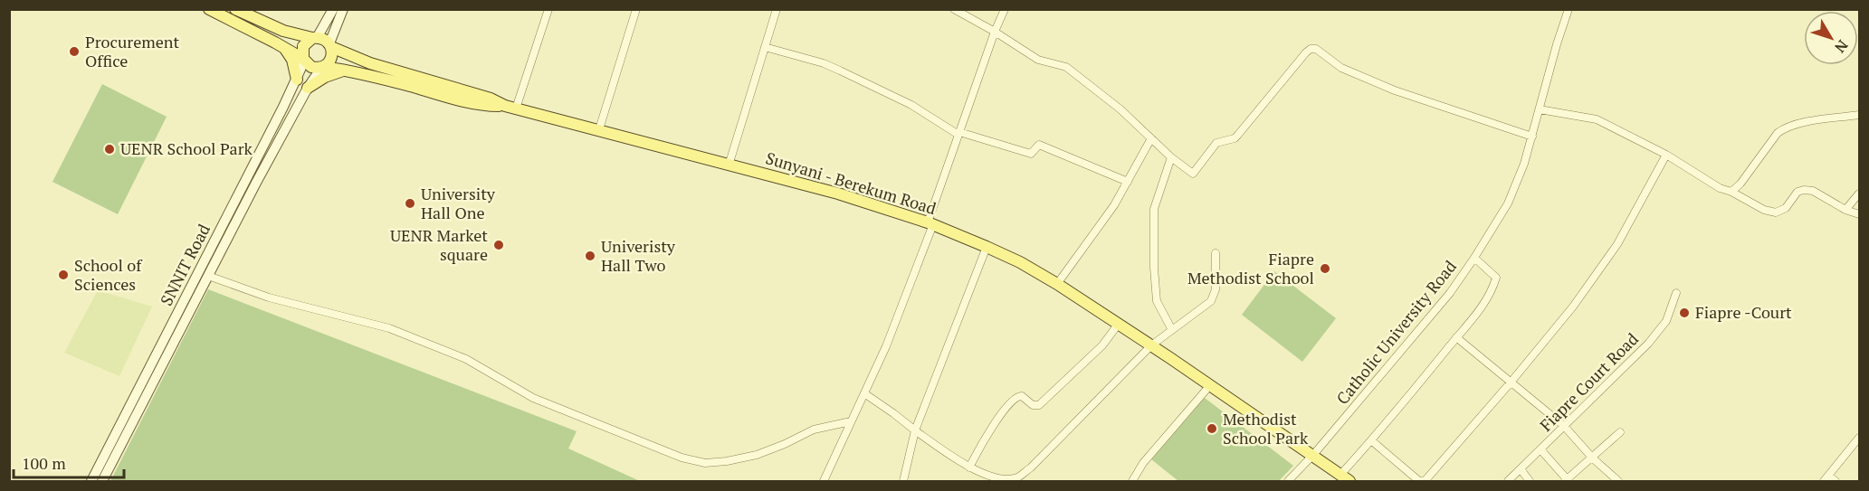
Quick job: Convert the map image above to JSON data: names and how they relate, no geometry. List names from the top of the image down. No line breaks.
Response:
{"streets":{"main road":["Sunyani - Berekum Road"],"street":["SNNIT Road","Catholic University Road","Fiapre Court Road"]},"crossings":[["Sunyani - Berekum Road","SNNIT Road"],["Sunyani - Berekum Road","Catholic University Road"]],"places":["Procurement Office","UENR School Park","University Hall One","UENR Market square","Univeristy Hall Two","Fiapre Methodist School","School of Sciences","Fiapre -Court","Methodist School Park"],"scale_bar":"100 m","north":"bottom right"}
